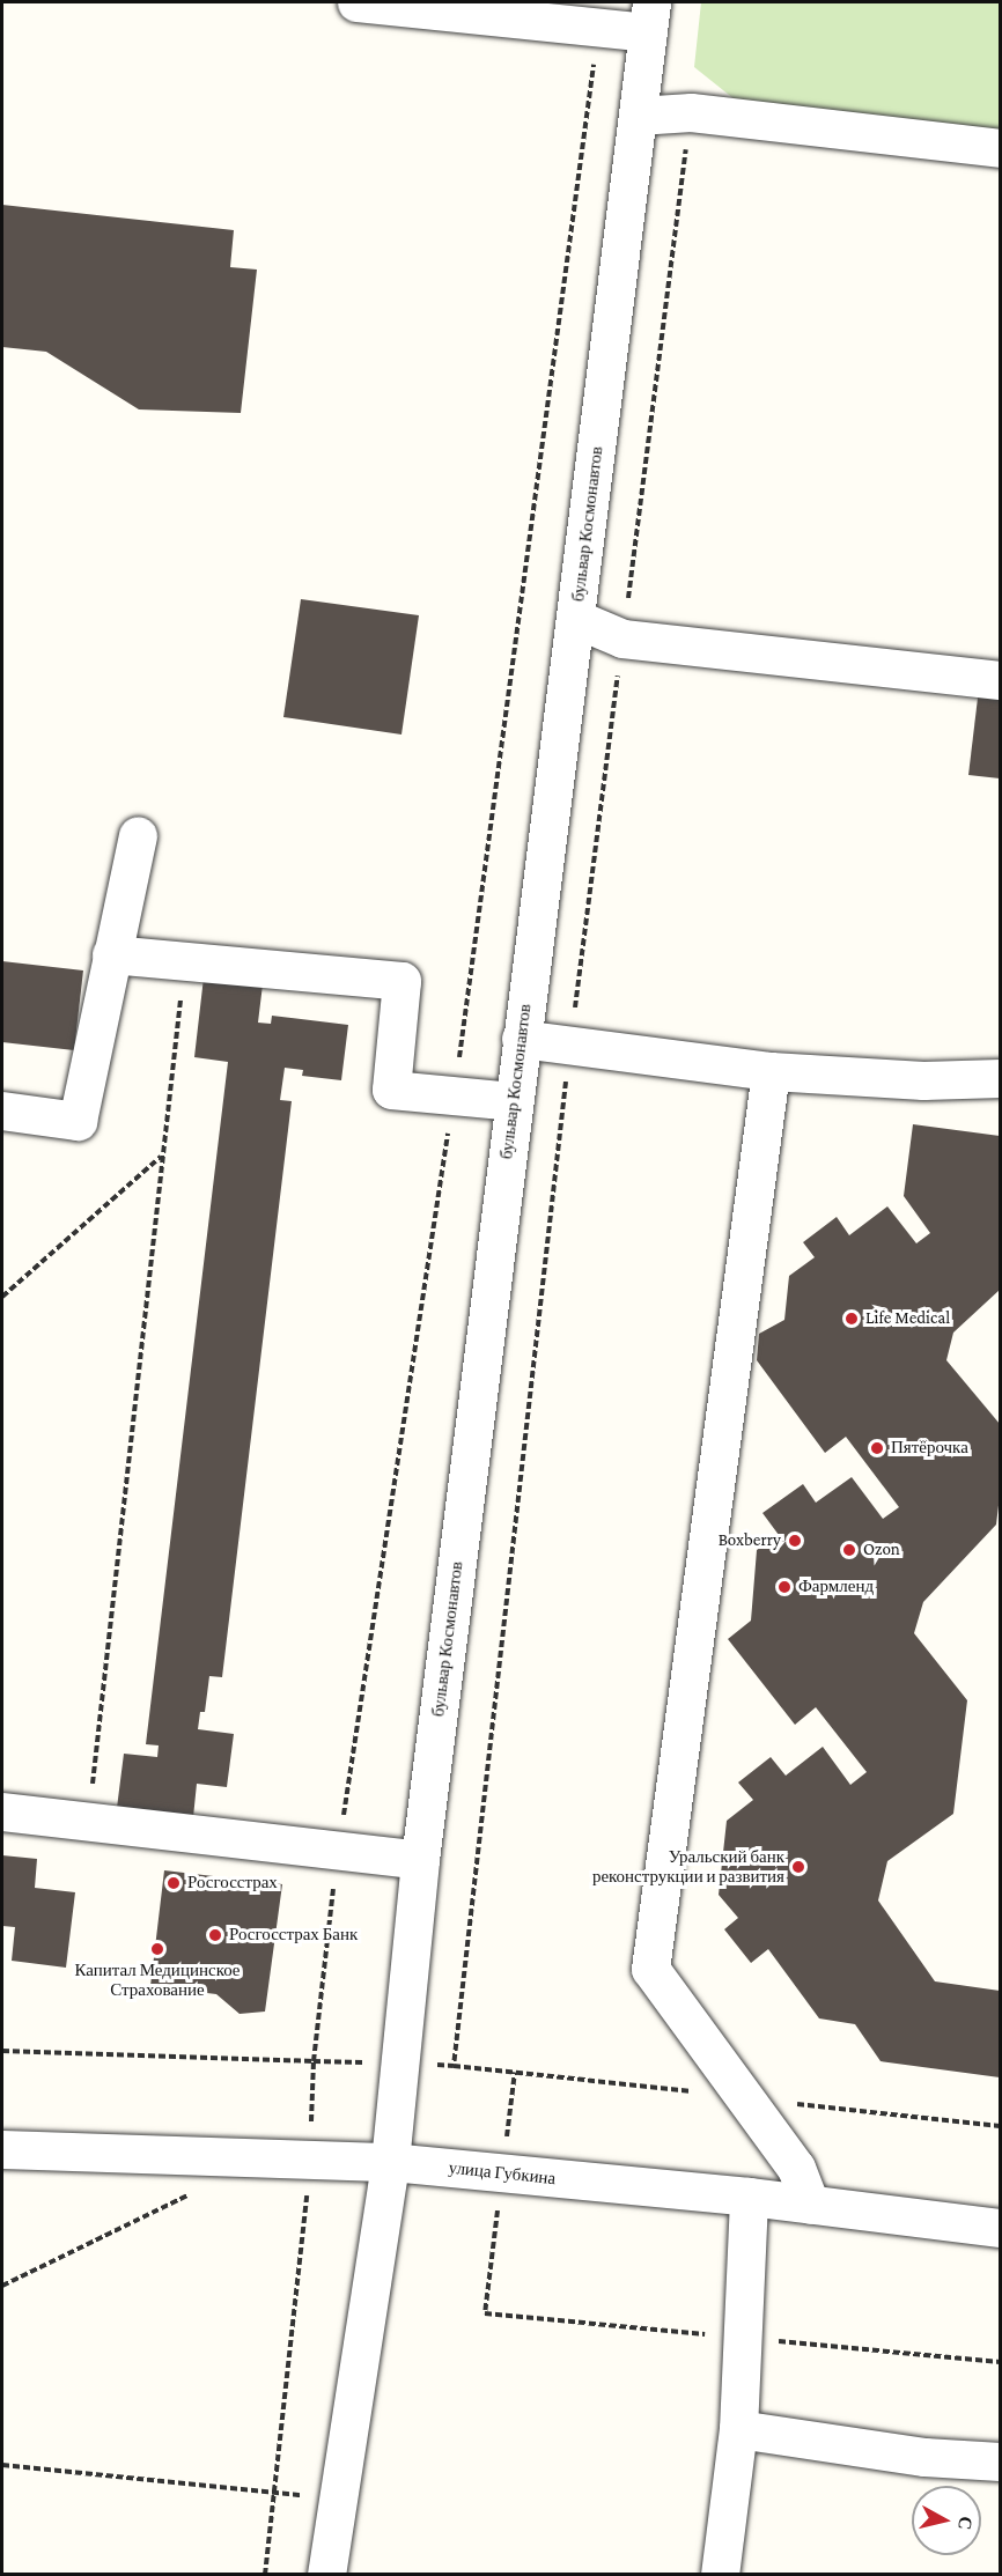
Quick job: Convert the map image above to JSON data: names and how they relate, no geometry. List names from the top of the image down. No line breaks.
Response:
{"streets":{"street":["бульвар Космонавтов","улица Губкина"]},"crossings":[["бульвар Космонавтов","улица Губкина"]],"places":["Life Medical","Пятёрочка","Boxberry","Ozon","Фармленд","Уральский банк реконструкции и развития","Росгосстрах","Росгосстрах Банк","Капитал Медицинское Страхование"],"north":"right"}
